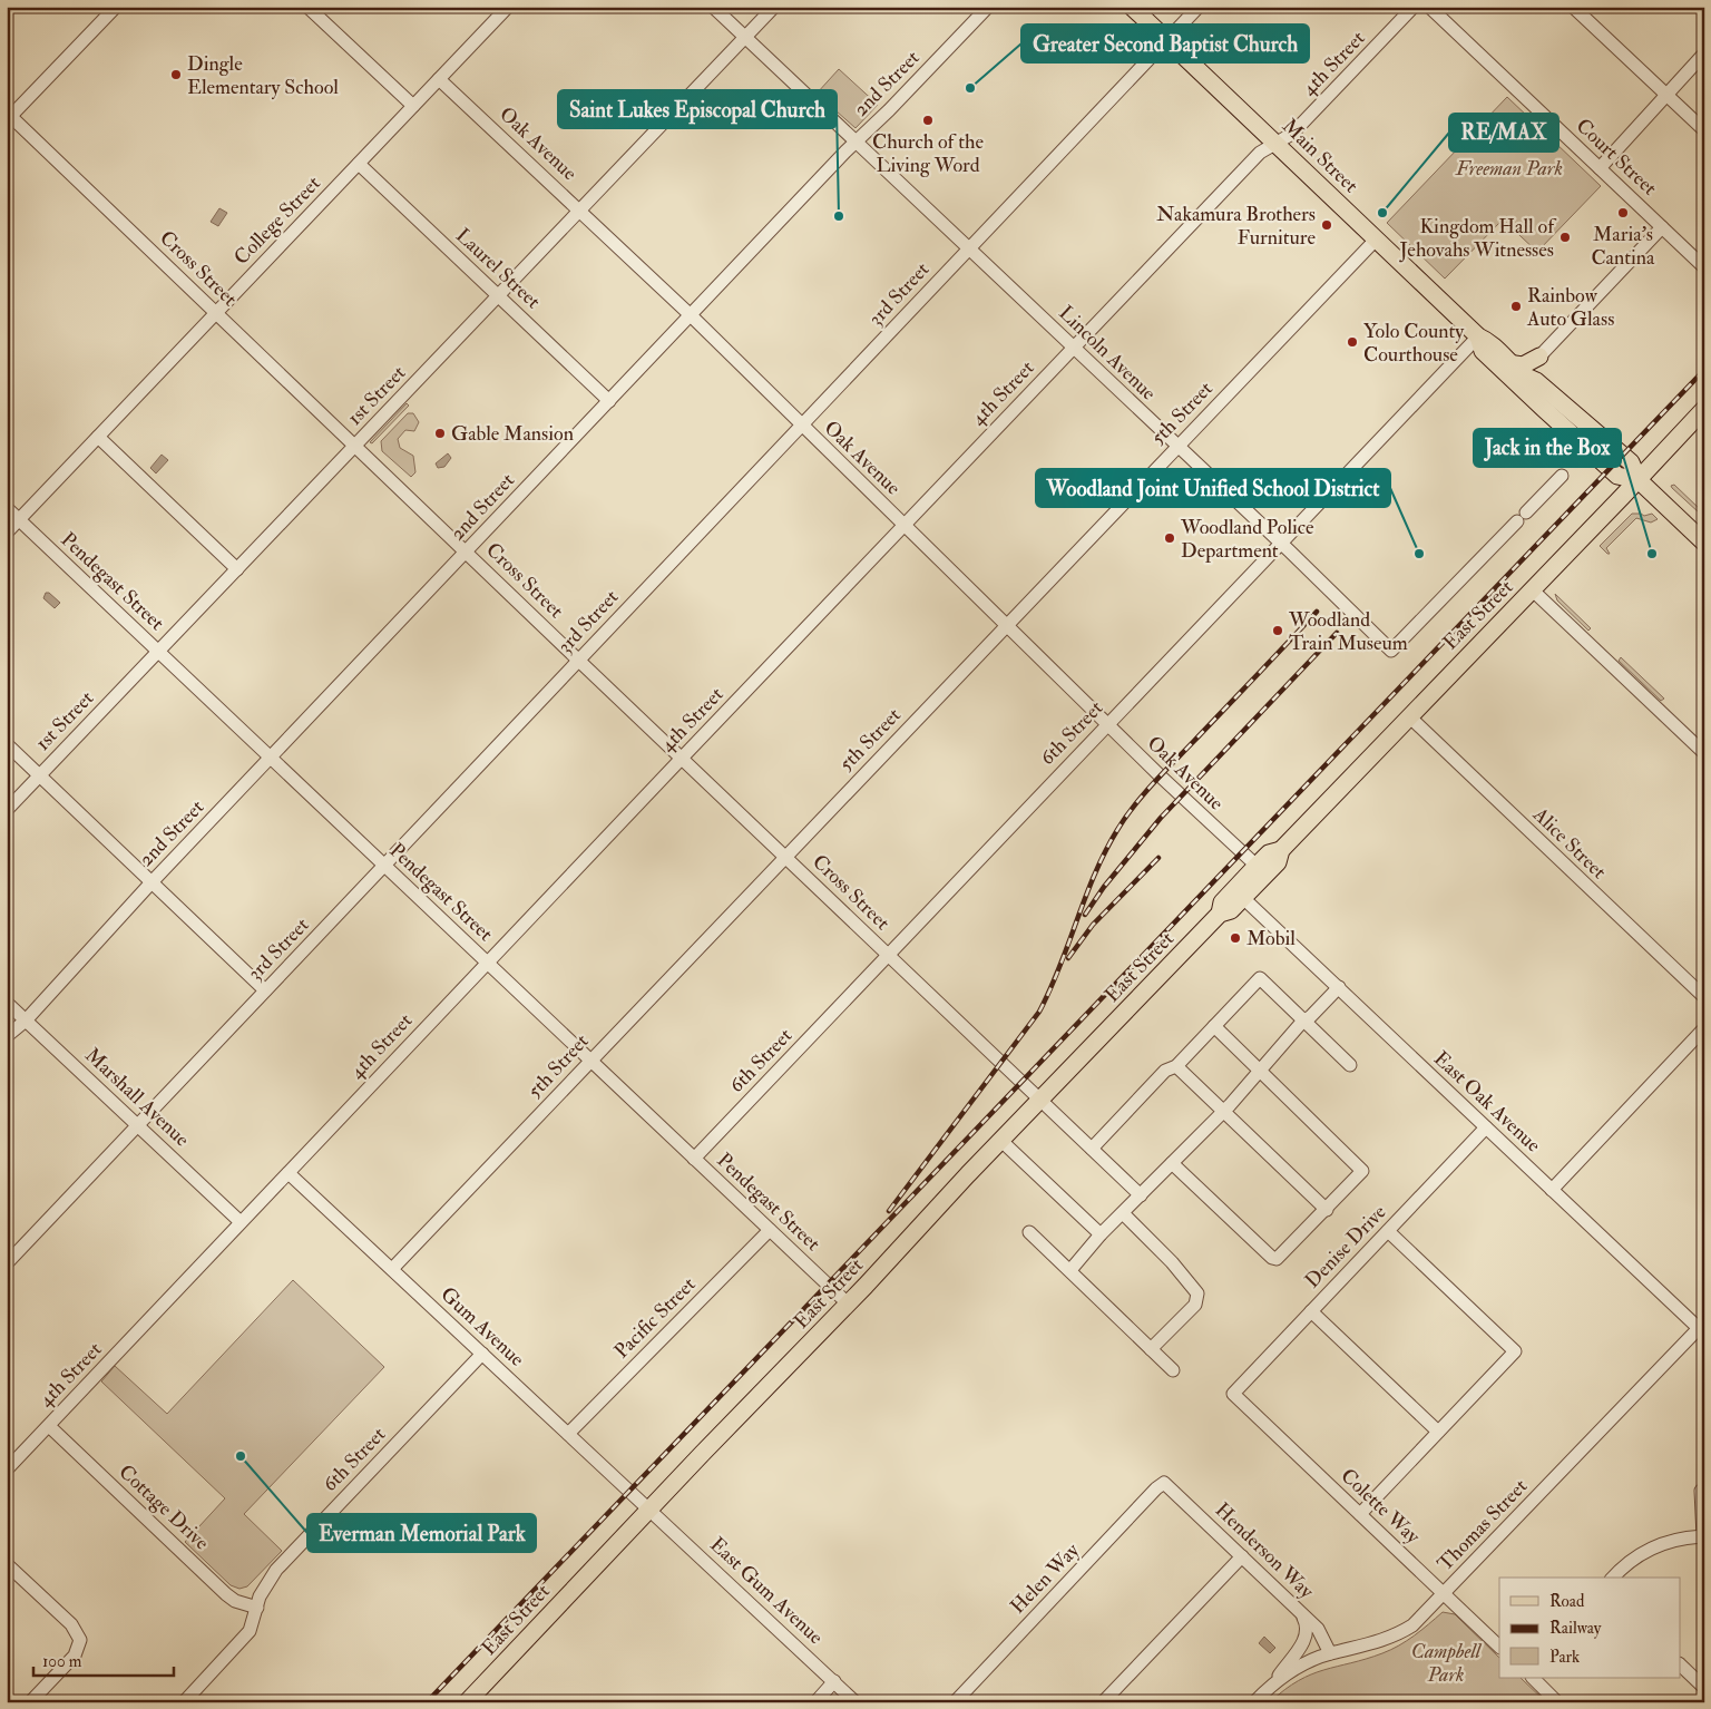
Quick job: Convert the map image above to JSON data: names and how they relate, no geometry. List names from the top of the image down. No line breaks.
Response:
{"streets":{"main road":["Main Street","East Street"],"street":["4th Street","2nd Street","Oak Avenue","Court Street","College Street","Cross Street","Laurel Street","3rd Street","Lincoln Avenue","1st Street","5th Street","Pendegast Street","6th Street","Alice Street","Marshall Avenue","East Oak Avenue","Denise Drive","Pacific Street","Gum Avenue","Colette Way","Cottage Drive","Thomas Street","Henderson Way","Helen Way","East Gum Avenue"]},"crossings":[["4th Street","Oak Avenue"],["4th Street","Main Street"],["4th Street","Cross Street"],["4th Street","Lincoln Avenue"],["4th Street","Pendegast Street"],["4th Street","Marshall Avenue"],["4th Street","Gum Avenue"],["4th Street","Cottage Drive"],["2nd Street","Oak Avenue"],["2nd Street","Cross Street"],["2nd Street","Laurel Street"],["2nd Street","Lincoln Avenue"],["2nd Street","Pendegast Street"],["2nd Street","Marshall Avenue"],["Oak Avenue","College Street"],["Oak Avenue","3rd Street"],["Oak Avenue","1st Street"],["Oak Avenue","5th Street"],["Oak Avenue","East Street"],["Oak Avenue","6th Street"],["Main Street","3rd Street"],["Main Street","5th Street"],["Main Street","East Street"],["Main Street","6th Street"],["College Street","Cross Street"],["College Street","Laurel Street"],["College Street","Pendegast Street"],["Cross Street","3rd Street"],["Cross Street","1st Street"],["Cross Street","5th Street"],["Cross Street","East Street"],["Cross Street","6th Street"],["Laurel Street","1st Street"],["3rd Street","Lincoln Avenue"],["3rd Street","Pendegast Street"],["3rd Street","Marshall Avenue"],["Lincoln Avenue","1st Street"],["Lincoln Avenue","5th Street"],["Lincoln Avenue","6th Street"],["1st Street","Pendegast Street"],["5th Street","Pendegast Street"],["5th Street","Gum Avenue"],["Pendegast Street","East Street"],["Pendegast Street","6th Street"],["Pendegast Street","Pacific Street"],["East Street","Alice Street"],["East Street","East Oak Avenue"],["East Street","Gum Avenue"],["East Street","East Gum Avenue"],["6th Street","Gum Avenue"],["6th Street","Cottage Drive"],["East Oak Avenue","Denise Drive"],["East Oak Avenue","Thomas Street"],["Denise Drive","Colette Way"],["Pacific Street","Gum Avenue"],["Gum Avenue","East Gum Avenue"],["Colette Way","Thomas Street"],["Thomas Street","Henderson Way"],["Henderson Way","Helen Way"]],"parks":["Freeman Park","Campbell Park"],"places":["Dingle Elementary School","Greater Second Baptist Church","Church of the Living Word","RE/MAX","Maria's Cantina","Saint Lukes Episcopal Church","Nakamura Brothers Furniture","Kingdom Hall of Jehovahs Witnesses","Rainbow Auto Glass","Yolo County Courthouse","Gable Mansion","Woodland Police Department","Woodland Joint Unified School District","Jack in the Box","Woodland Train Museum","Mobil","Everman Memorial Park"],"legend":["Road","Railway","Park"],"scale_bar":"100 m"}
